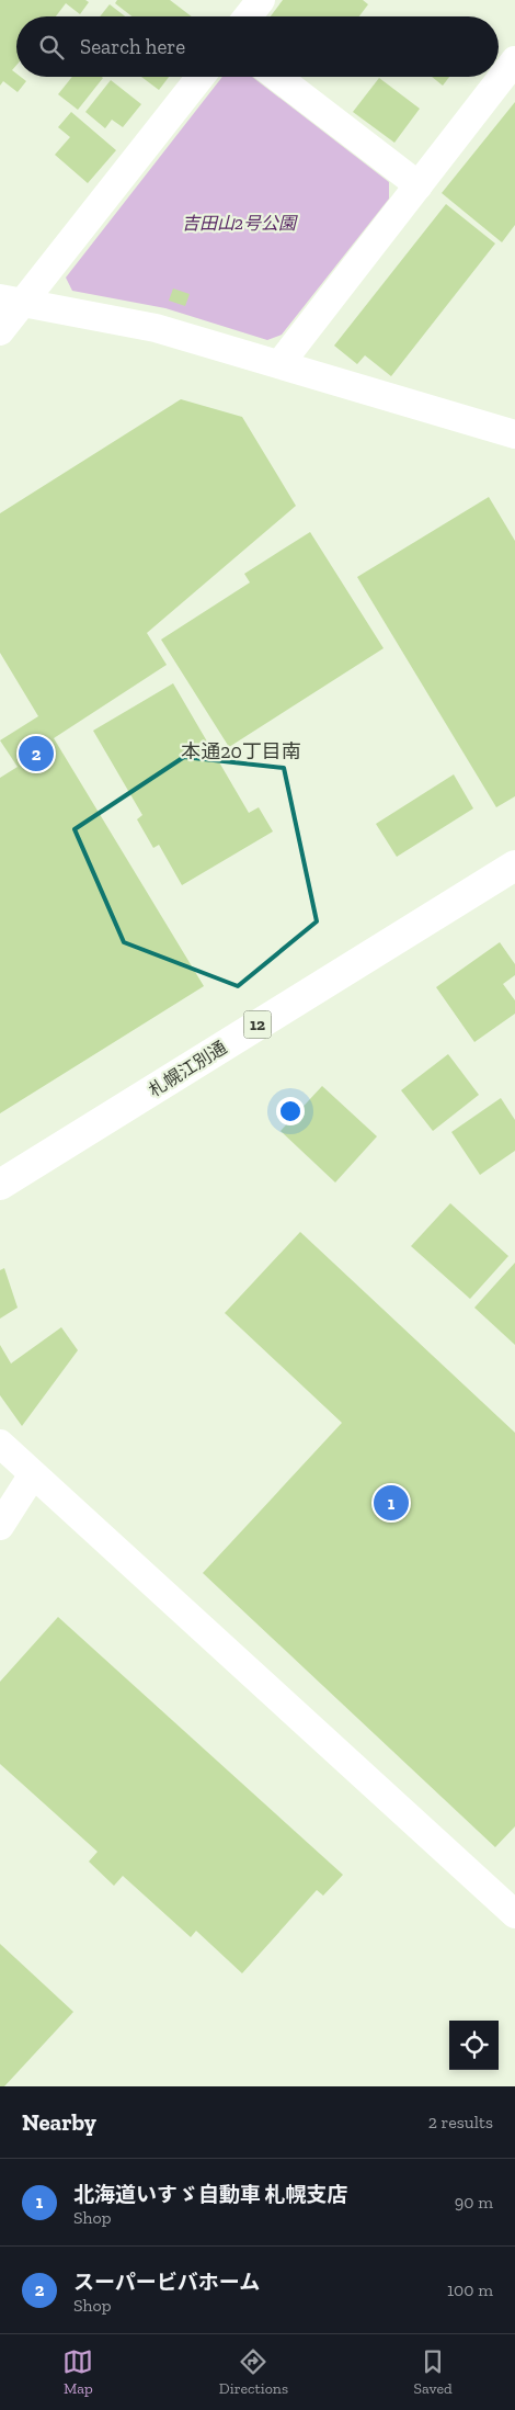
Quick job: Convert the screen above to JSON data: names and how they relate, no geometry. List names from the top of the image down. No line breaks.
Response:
{"streets":{"highway":["12","札幌江別通"]},"districts":["本通20丁目南"],"parks":["吉田山2号公園"],"page":{"search":"Search here","pins":["2","1"],"heading":["Nearby","2 results"],"list":[{"mark":"1","name":"北海道いすゞ自動車 札幌支店","note":"Shop","value":"90 m"},{"mark":"2","name":"スーパービバホーム","note":"Shop","value":"100 m"}],"nav":["Map","Directions","Saved"]}}
